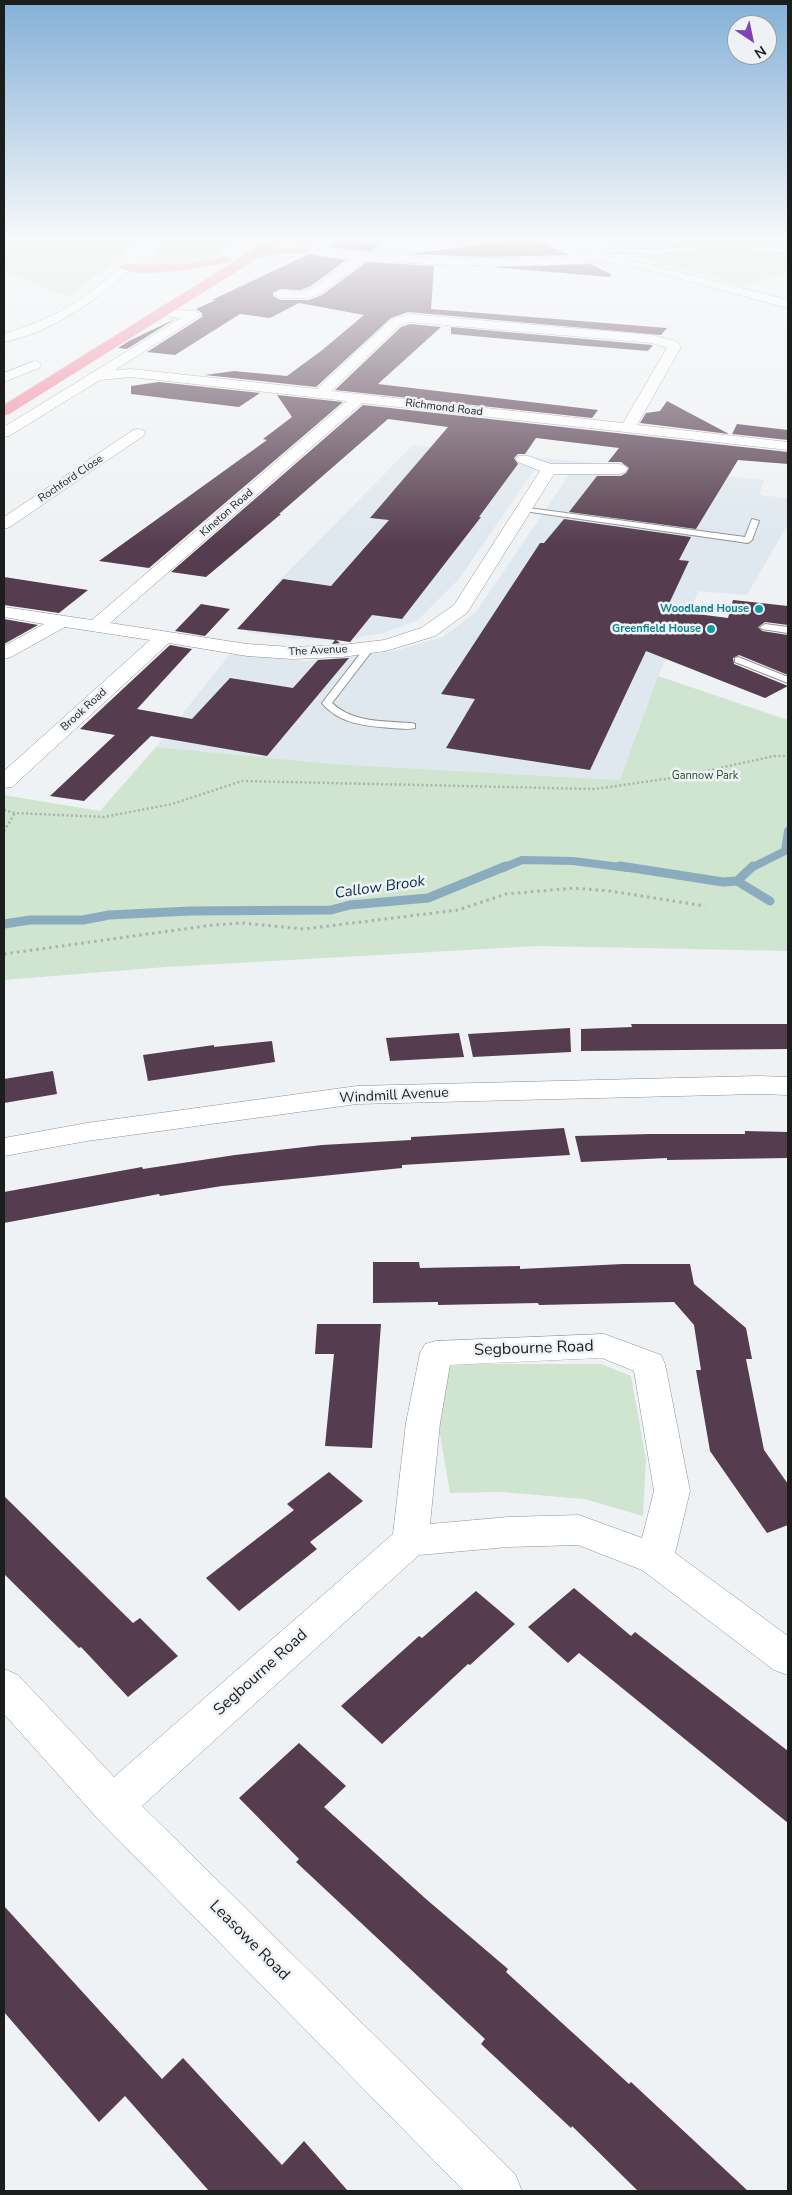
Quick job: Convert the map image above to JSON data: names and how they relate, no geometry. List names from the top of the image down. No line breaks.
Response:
{"streets":{"street":["Richmond Road","Rochford Close","Kineton Road","The Avenue","Brook Road","Windmill Avenue","Segbourne Road","Leasowe Road"]},"crossings":[["Richmond Road","Kineton Road"],["Kineton Road","The Avenue"],["The Avenue","Brook Road"],["Segbourne Road","Leasowe Road"]],"water":["Callow Brook"],"parks":["Gannow Park"],"places":["Woodland House","Greenfield House"],"north":"bottom right"}
